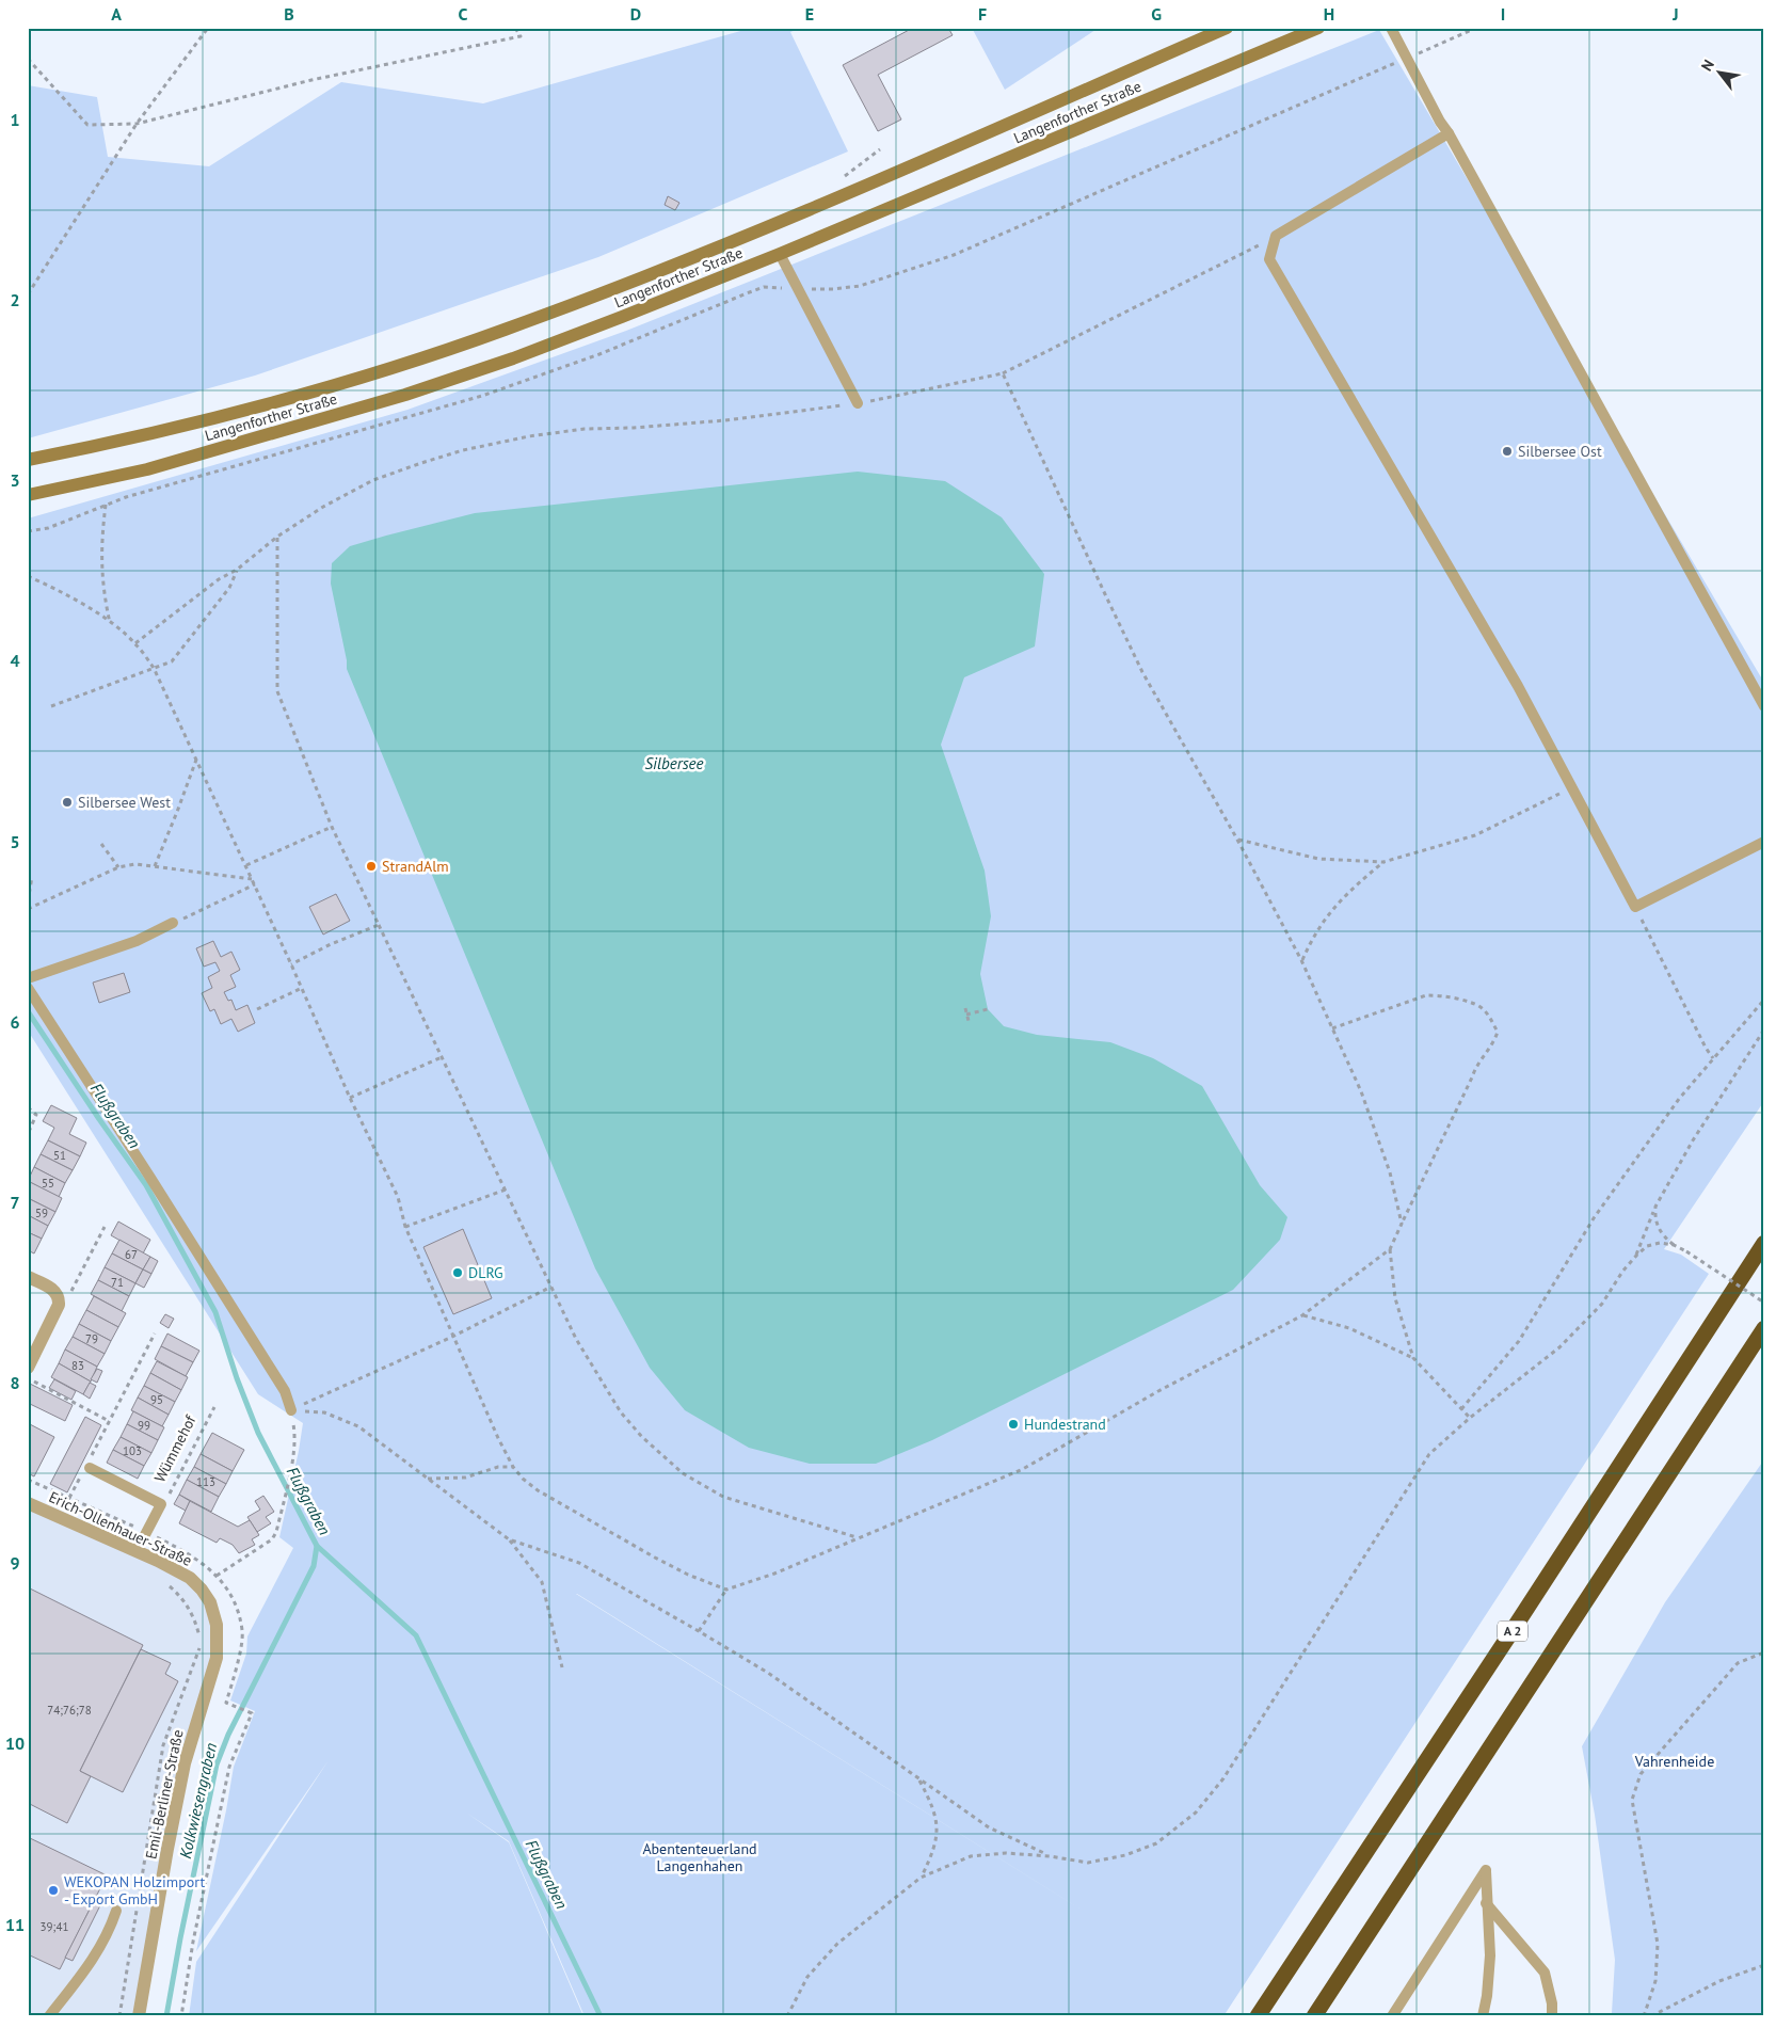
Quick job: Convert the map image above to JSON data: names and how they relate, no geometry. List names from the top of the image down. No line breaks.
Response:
{"streets":{"highway":["A 2"],"main road":["Langenforther Straße"],"street":["Erich-Ollenhauer-Straße","Emil-Berliner-Straße"],"lane":["Wümmehof"]},"crossings":[["Wümmehof","Erich-Ollenhauer-Straße"],["Erich-Ollenhauer-Straße","Emil-Berliner-Straße"]],"water":["Silbersee","Flußgraben","Kolkwiesengraben"],"parks":["Vahrenheide","Abententeuerland Langenhahen"],"places":["Silbersee Ost","Silbersee West","StrandAlm","DLRG","Hundestrand","WEKOPAN Holzimport - Export GmbH"],"house_numbers":["51","55","59","67","71","79","83","95","99","103","113","74;76;78","39;41"],"north":"top left","grid":{"columns":["A","B","C","D","E","F","G","H","I","J"],"rows":["1","2","3","4","5","6","7","8","9","10","11"]}}
